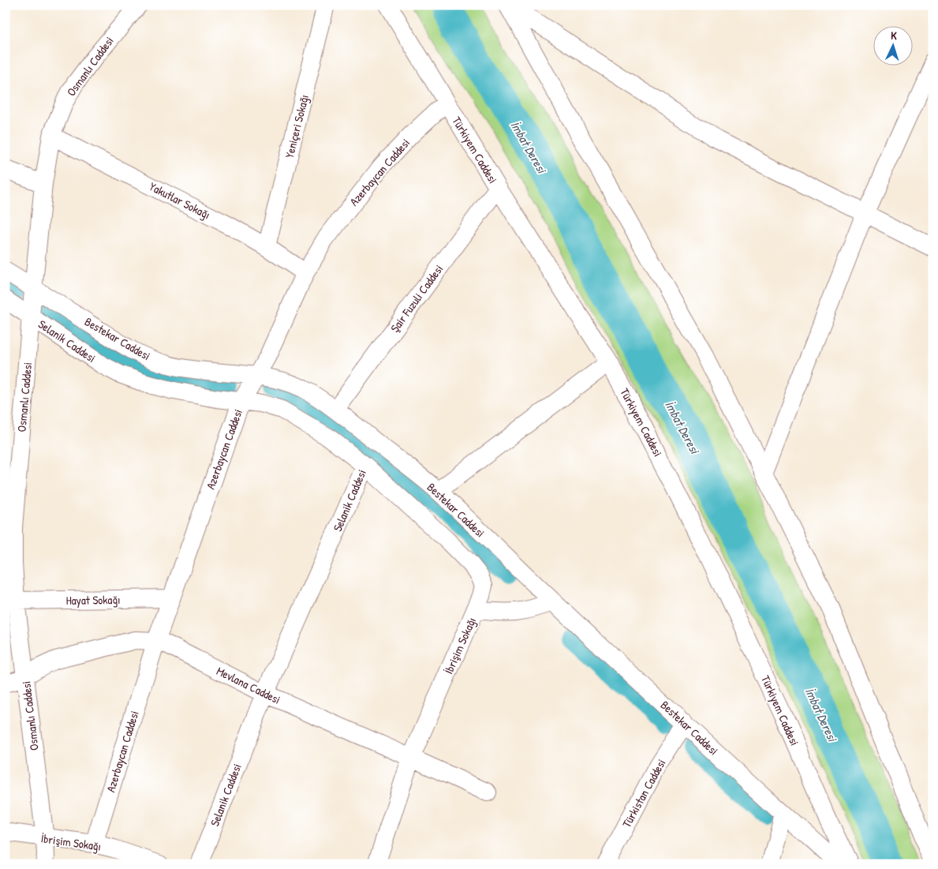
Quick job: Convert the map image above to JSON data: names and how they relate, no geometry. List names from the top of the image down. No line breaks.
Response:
{"streets":{"street":["Osmanlı Caddesi","Yeniçeri Sokağı","Türkiyem Caddesi","Azerbaycan Caddesi","Yakutlar Sokağı","Şair Fuzuli Caddesi","Bestekar Caddesi","Selanik Caddesi","Hayat Sokağı","İbrişim Sokağı","Mevlana Caddesi","Türkistan Caddesi"]},"crossings":[["Osmanlı Caddesi","Yakutlar Sokağı"],["Osmanlı Caddesi","Bestekar Caddesi"],["Osmanlı Caddesi","Selanik Caddesi"],["Osmanlı Caddesi","Hayat Sokağı"],["Osmanlı Caddesi","İbrişim Sokağı"],["Osmanlı Caddesi","Mevlana Caddesi"],["Yeniçeri Sokağı","Yakutlar Sokağı"],["Türkiyem Caddesi","Azerbaycan Caddesi"],["Türkiyem Caddesi","Şair Fuzuli Caddesi"],["Azerbaycan Caddesi","Yakutlar Sokağı"],["Azerbaycan Caddesi","Bestekar Caddesi"],["Azerbaycan Caddesi","Selanik Caddesi"],["Azerbaycan Caddesi","Hayat Sokağı"],["Azerbaycan Caddesi","İbrişim Sokağı"],["Azerbaycan Caddesi","Mevlana Caddesi"],["Şair Fuzuli Caddesi","Bestekar Caddesi"],["Bestekar Caddesi","Türkistan Caddesi"],["Selanik Caddesi","İbrişim Sokağı"],["Selanik Caddesi","Mevlana Caddesi"],["İbrişim Sokağı","Mevlana Caddesi"]],"water":["İmbat Deresi"],"north":"top"}
